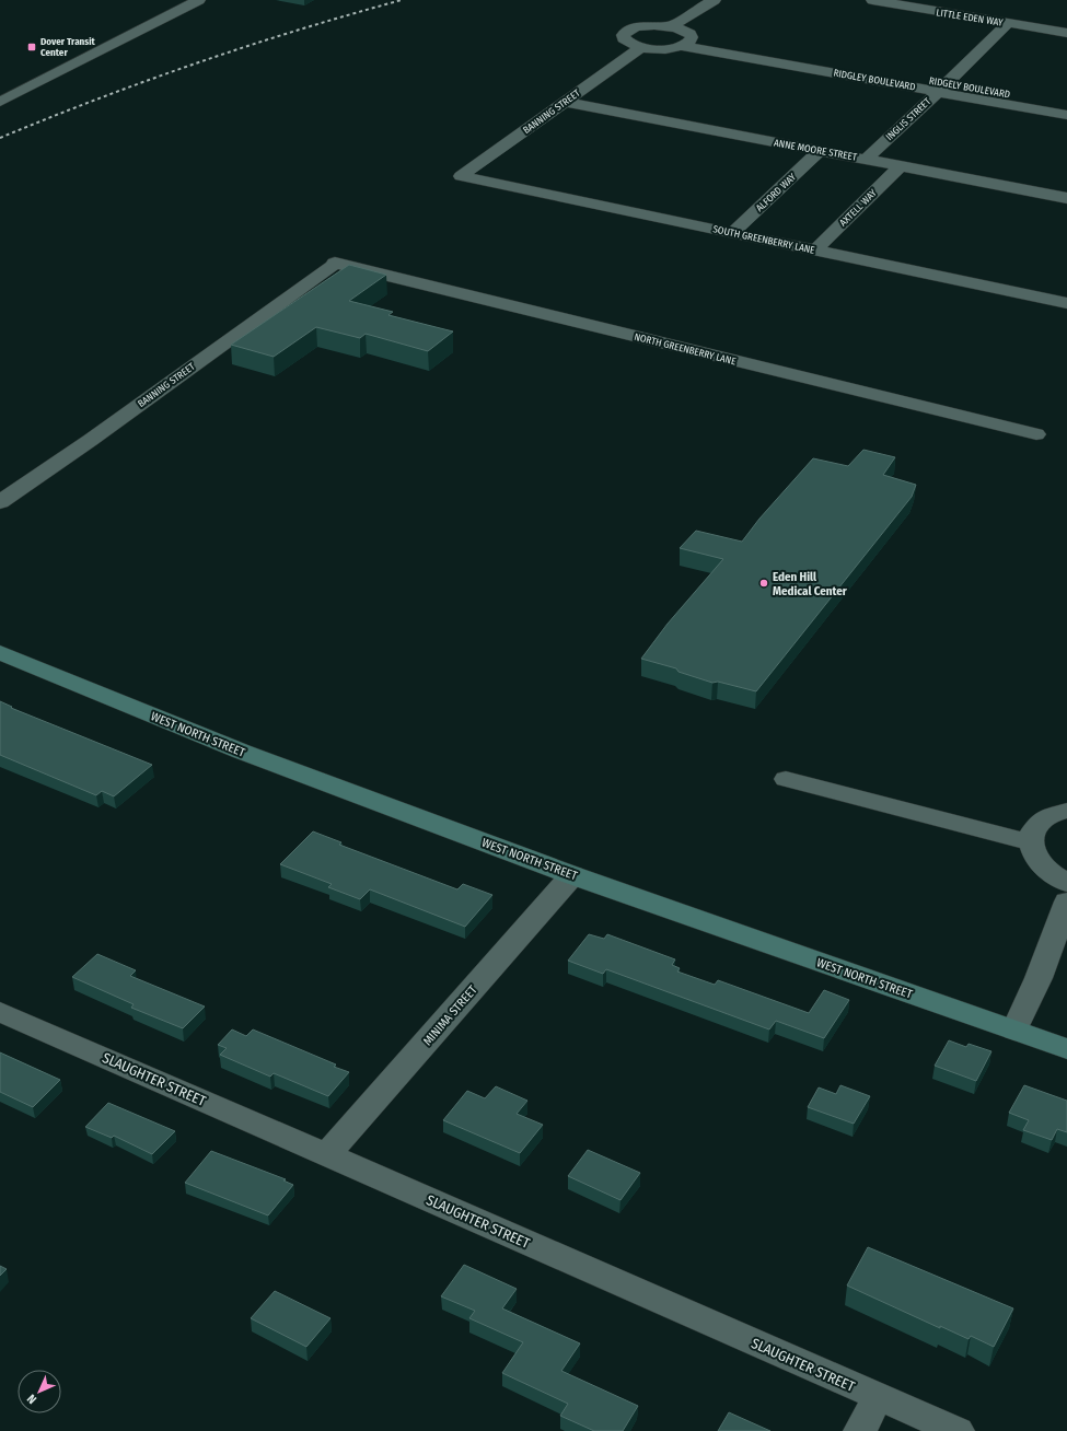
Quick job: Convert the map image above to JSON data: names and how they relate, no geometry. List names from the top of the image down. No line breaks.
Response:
{"streets":{"main road":["WEST NORTH STREET"],"street":["LITTLE EDEN WAY","RIDGLEY BOULEVARD","RIDGELY BOULEVARD","BANNING STREET","INGLIS STREET","ANNE MOORE STREET","ALFORD WAY","AXTELL WAY","SOUTH GREENBERRY LANE","NORTH GREENBERRY LANE","MINIMA STREET","SLAUGHTER STREET"]},"crossings":[["LITTLE EDEN WAY","INGLIS STREET"],["RIDGLEY BOULEVARD","RIDGELY BOULEVARD"],["RIDGLEY BOULEVARD","INGLIS STREET"],["RIDGELY BOULEVARD","INGLIS STREET"],["BANNING STREET","ANNE MOORE STREET"],["BANNING STREET","SOUTH GREENBERRY LANE"],["BANNING STREET","NORTH GREENBERRY LANE"],["INGLIS STREET","ANNE MOORE STREET"],["ANNE MOORE STREET","ALFORD WAY"],["ANNE MOORE STREET","AXTELL WAY"],["ALFORD WAY","SOUTH GREENBERRY LANE"],["AXTELL WAY","SOUTH GREENBERRY LANE"],["WEST NORTH STREET","MINIMA STREET"],["MINIMA STREET","SLAUGHTER STREET"]],"places":{"transit":["Dover Transit Center"],"other":["Eden Hill Medical Center"]},"north":"bottom left"}
